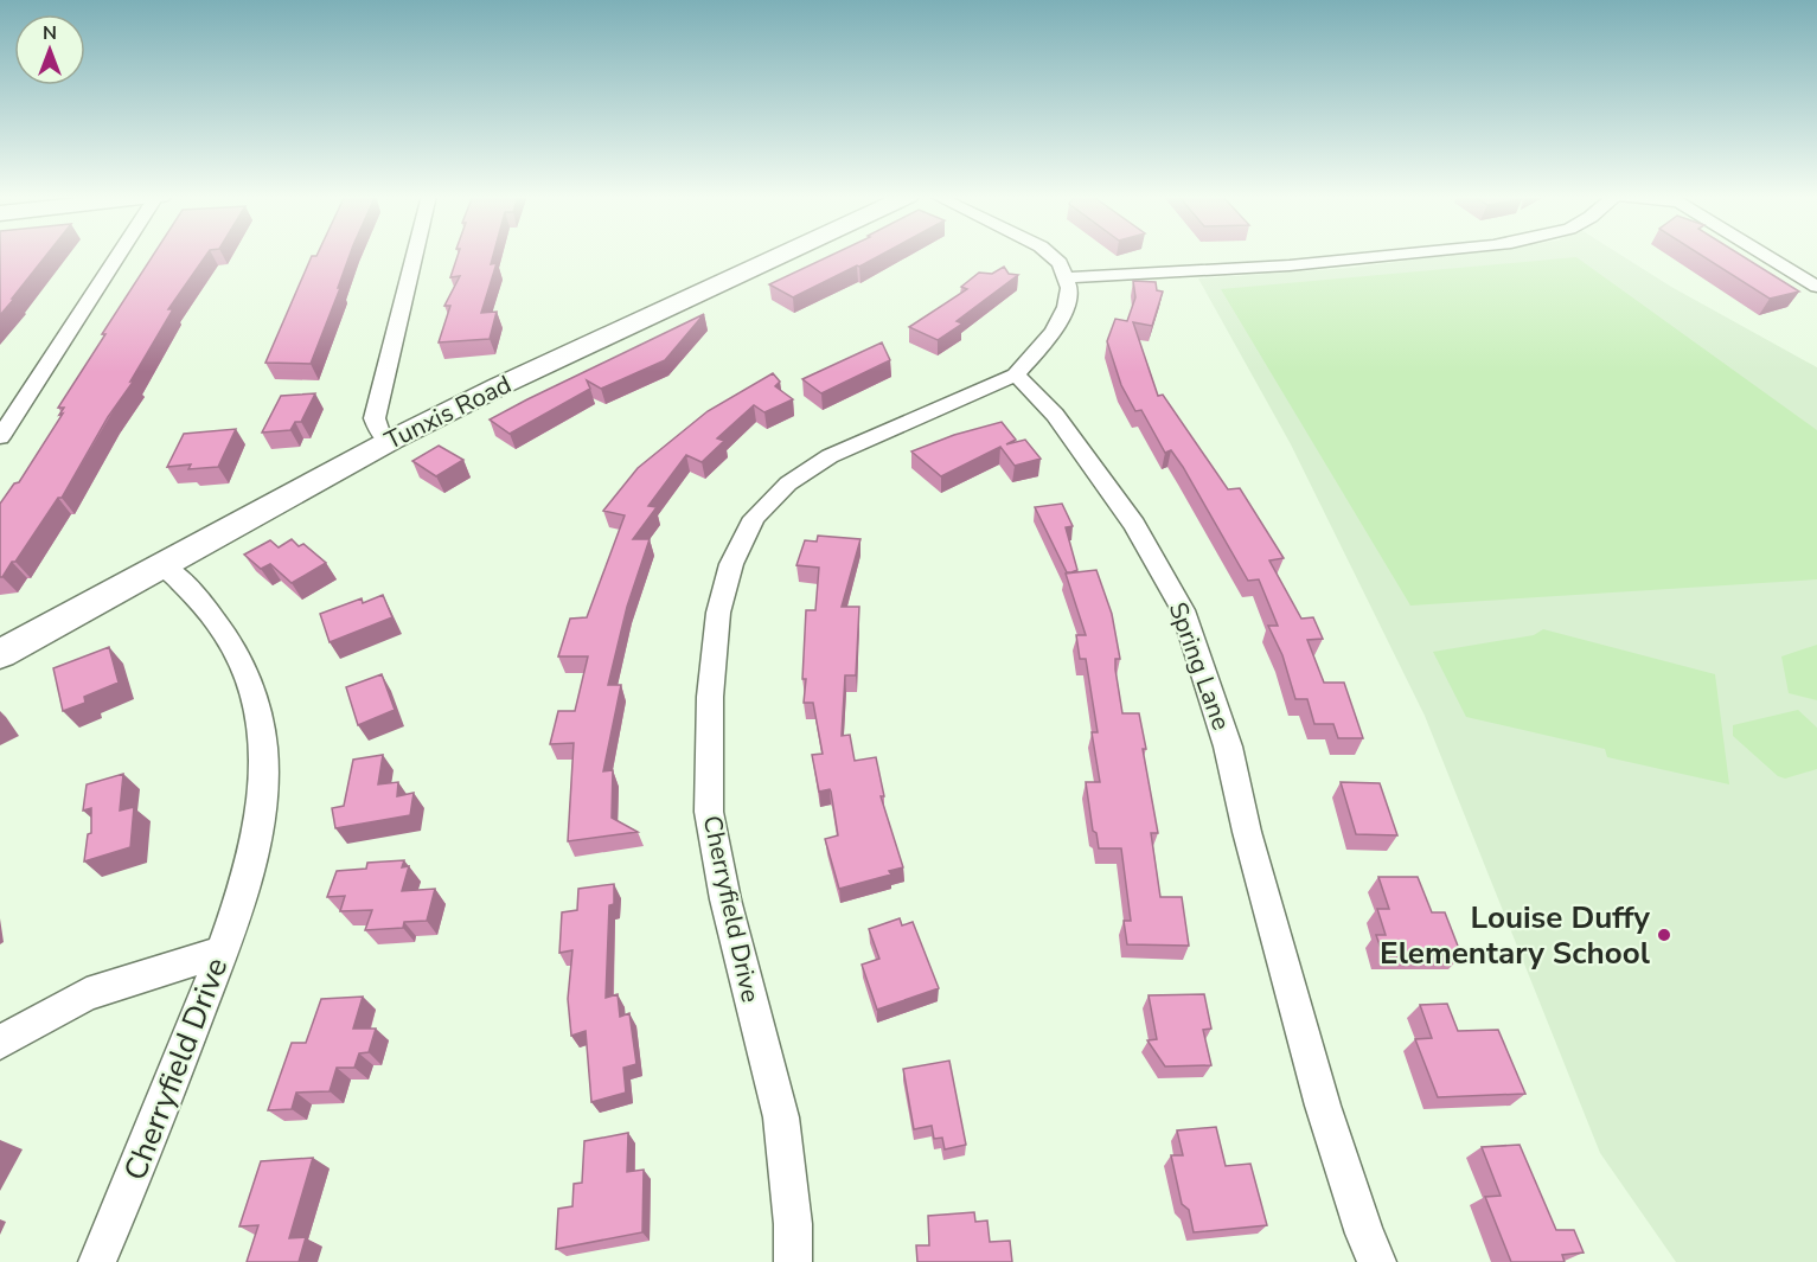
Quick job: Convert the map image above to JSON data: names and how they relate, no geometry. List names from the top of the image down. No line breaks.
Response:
{"streets":{"street":["Tunxis Road","Spring Lane","Cherryfield Drive"]},"crossings":[["Tunxis Road","Cherryfield Drive"],["Spring Lane","Cherryfield Drive"]],"places":["Louise Duffy Elementary School"],"north":"top"}
